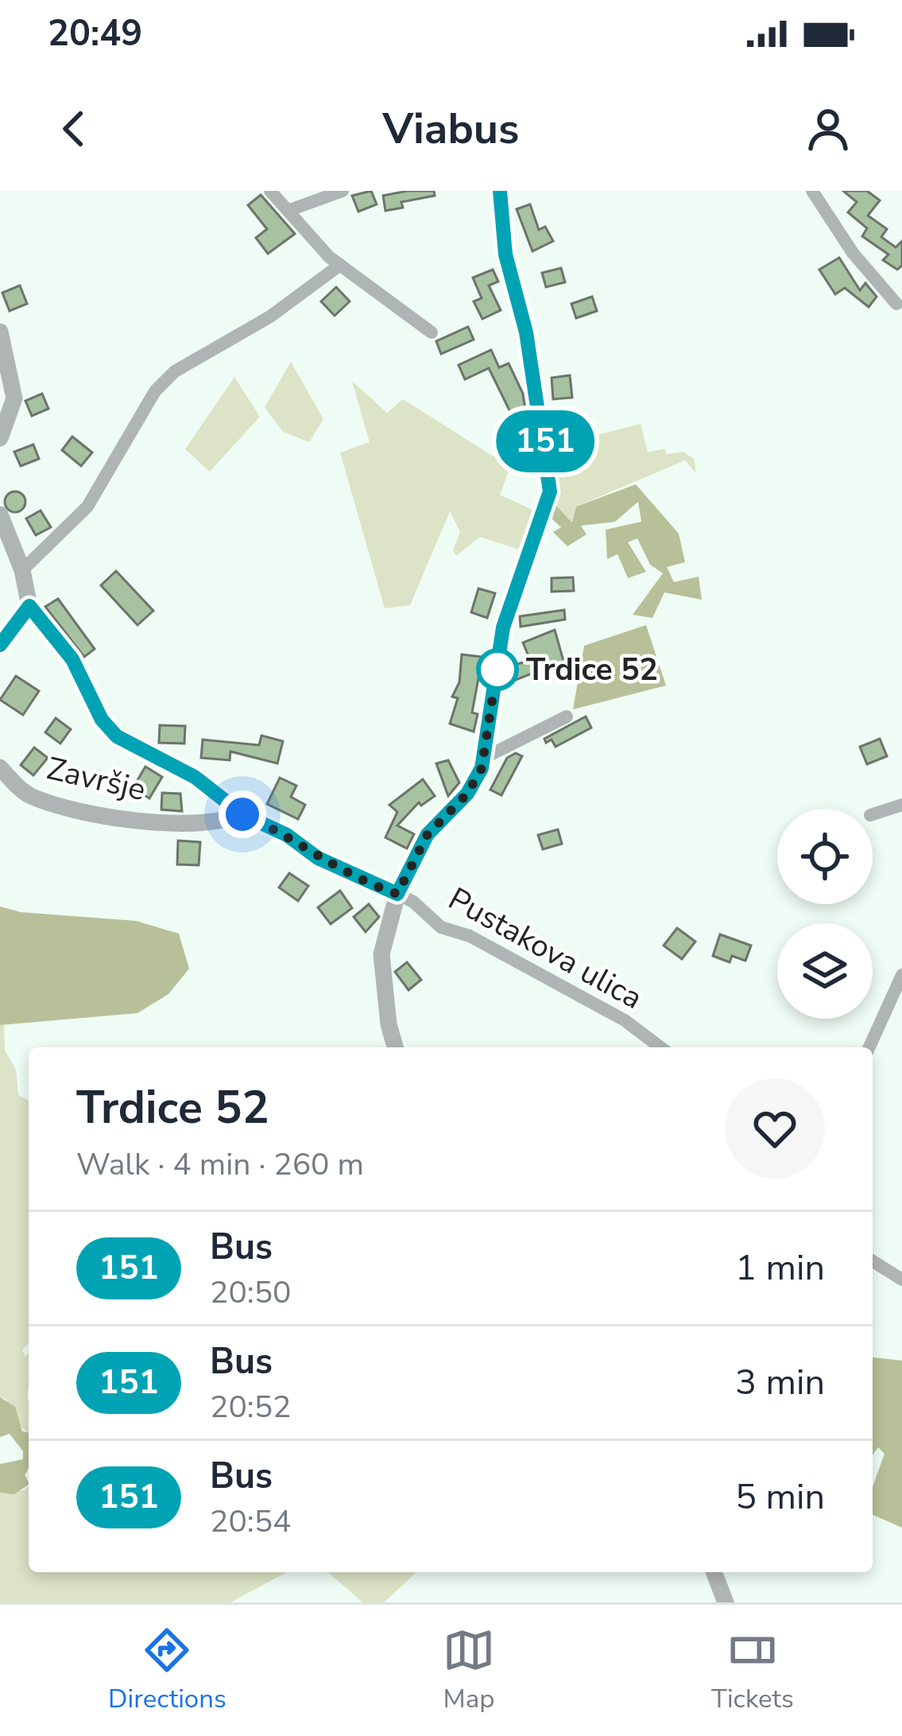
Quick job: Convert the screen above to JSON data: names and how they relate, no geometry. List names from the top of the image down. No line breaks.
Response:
{"streets":{"street":["Završje","Pustakova ulica"]},"places":["Trdice 52"],"lines":["bus line 151"],"page":{"status":"20:49","header":"Viabus","on_map":"151","heading":["Trdice 52","Walk · 4 min · 260 m"],"list":[{"mark":"151","name":"Bus","note":"20:50","value":"1 min"},{"mark":"151","name":"Bus","note":"20:52","value":"3 min"},{"mark":"151","name":"Bus","note":"20:54","value":"5 min"}],"tabs":["Directions","Map","Tickets"]}}
